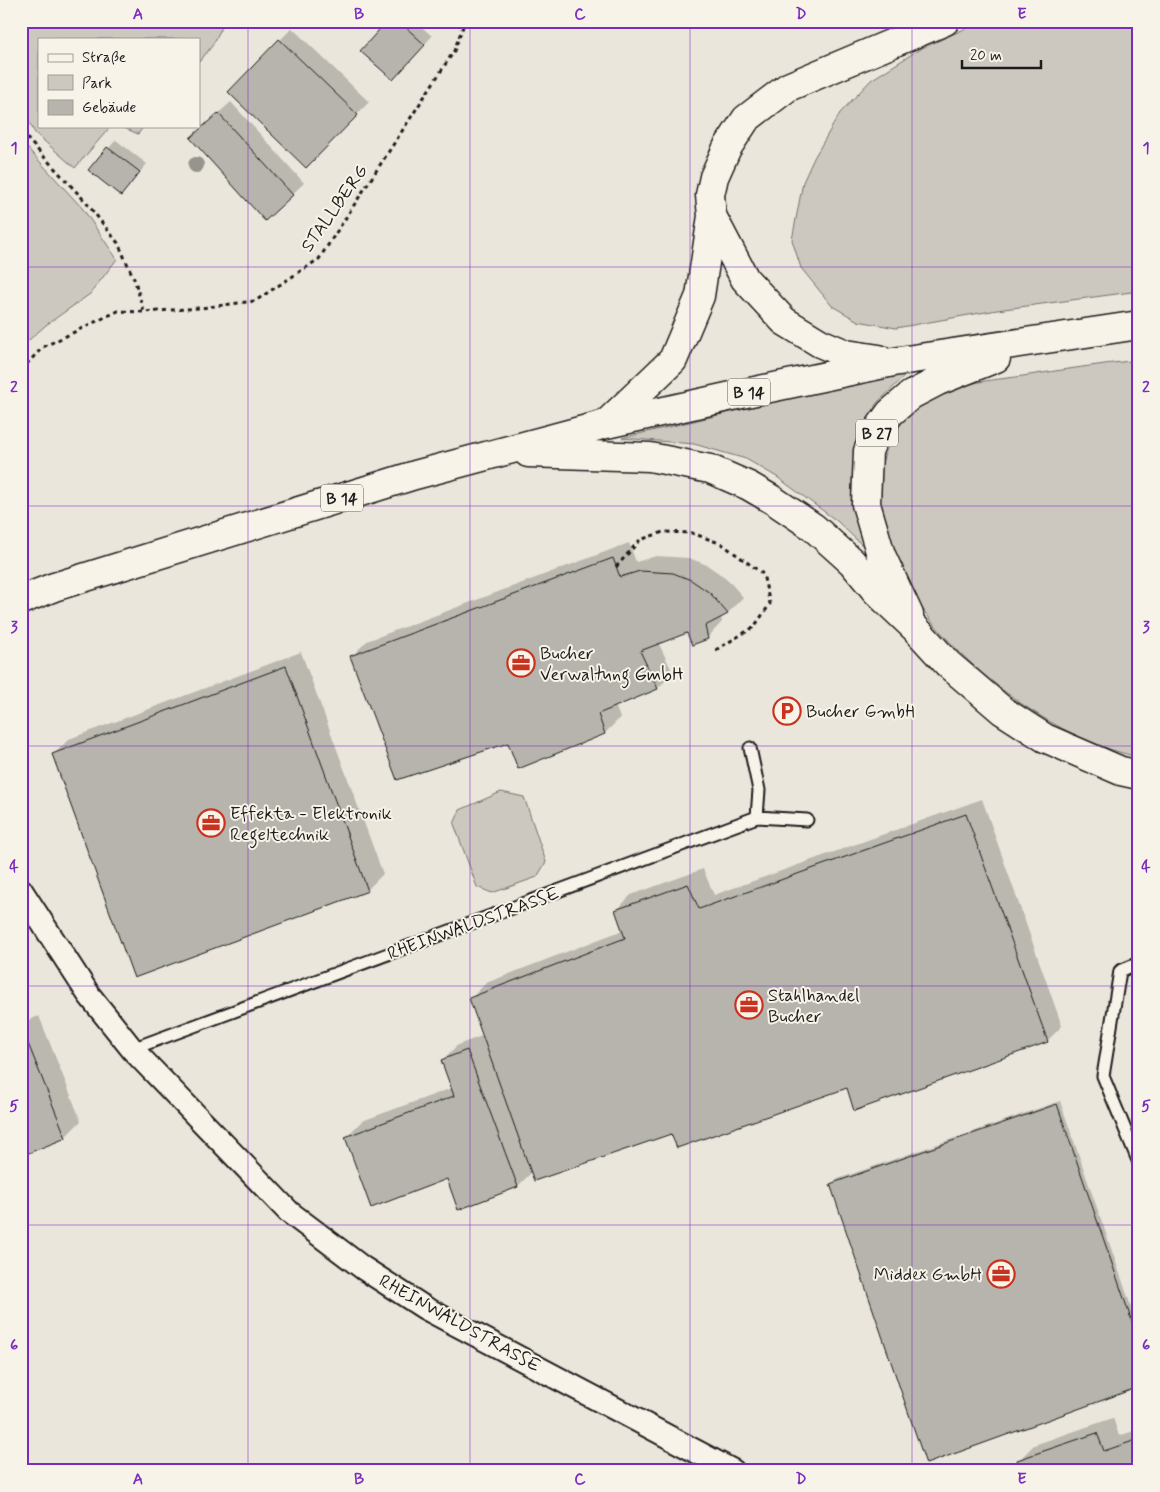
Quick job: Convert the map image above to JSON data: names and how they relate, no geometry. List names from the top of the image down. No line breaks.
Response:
{"streets":{"main road":["B 14","B 27"],"street":["RHEINWALDSTRASSE"],"path":["STALLBERG"]},"crossings":[["B 14","B 27"]],"places":{"office":["Bucher Verwaltung GmbH","Effekta - Elektronik Regeltechnik","Stahlhandel Bucher","Middex GmbH"],"parking":["Bucher GmbH"]},"legend":["Straße","Park","Gebäude"],"scale_bar":"20 m","grid":{"columns":["A","B","C","D","E"],"rows":["1","2","3","4","5","6"]}}
